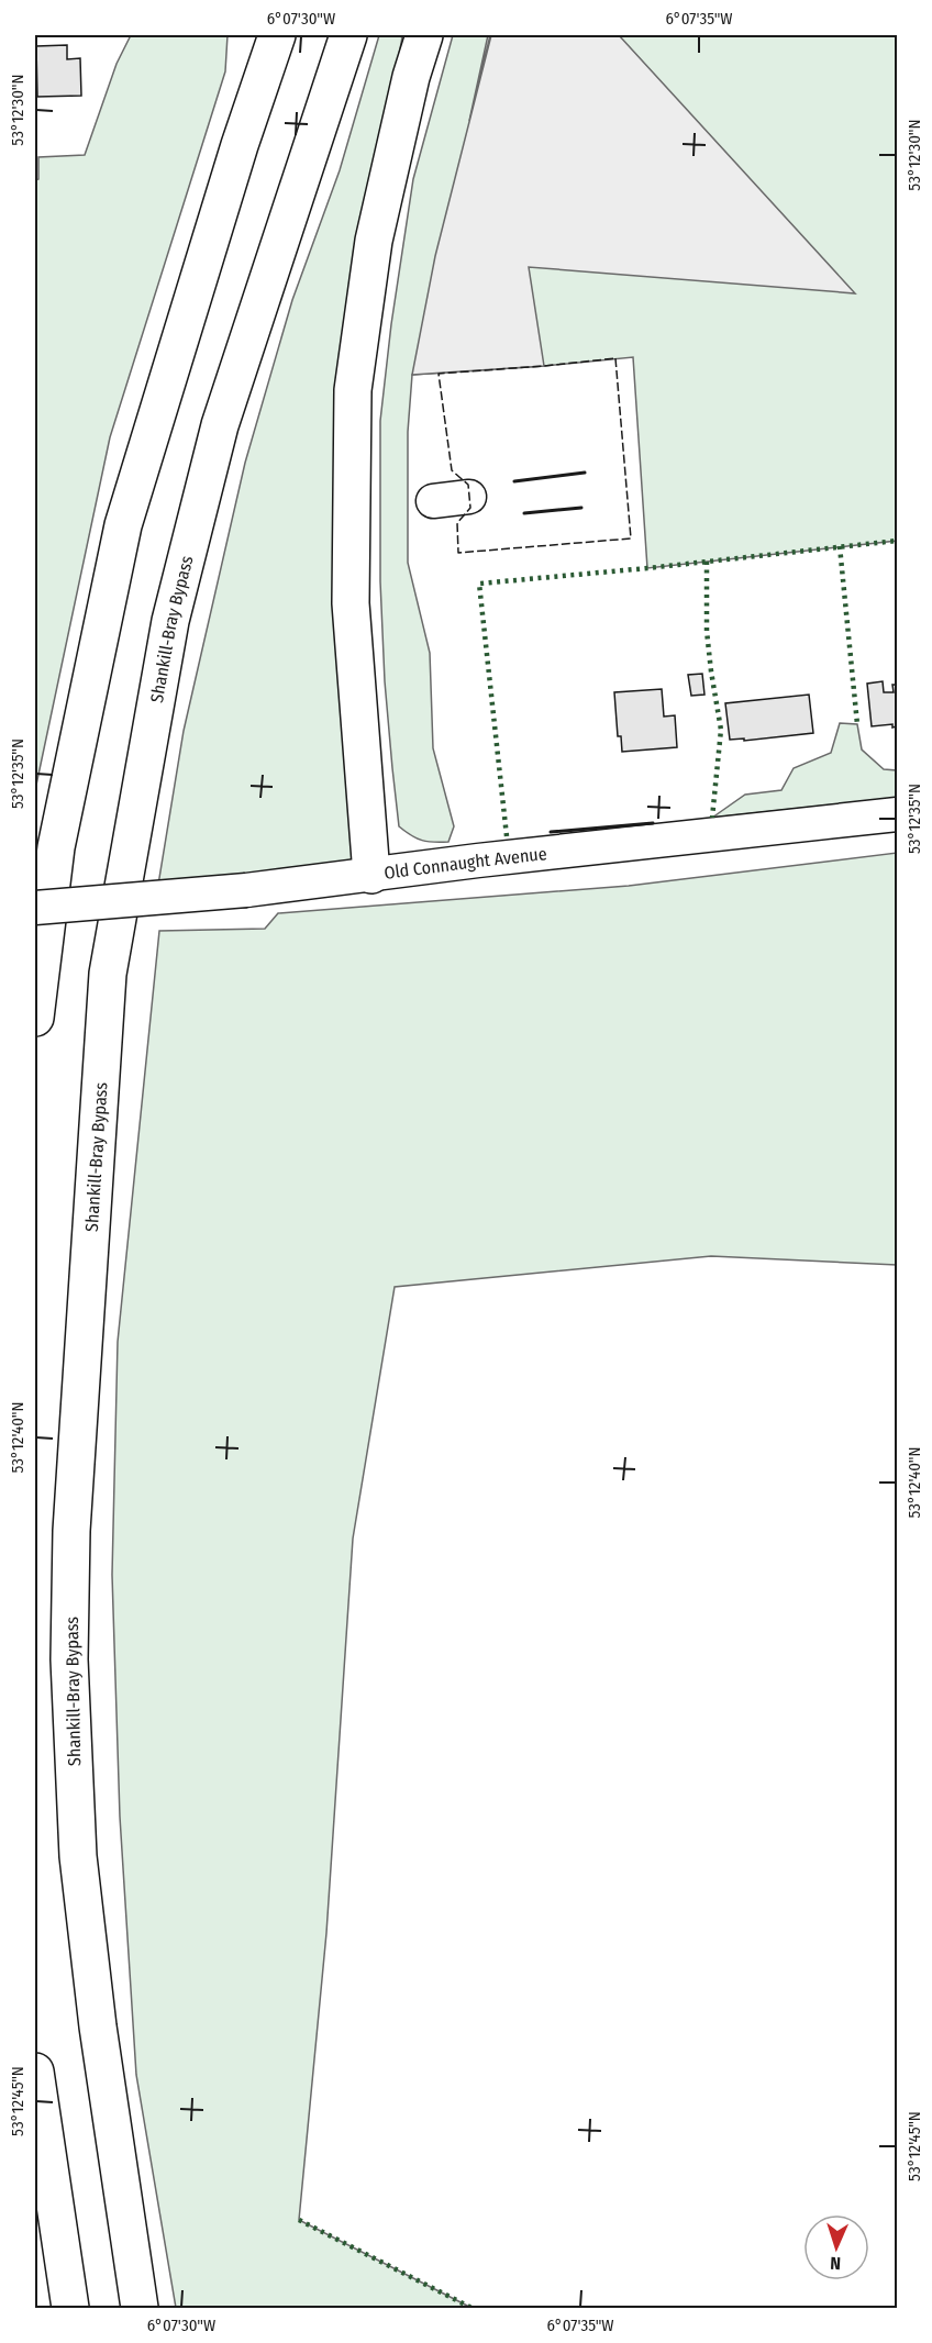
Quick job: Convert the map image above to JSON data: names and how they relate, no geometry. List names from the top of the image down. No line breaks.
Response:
{"streets":{"highway":["Shankill-Bray Bypass"],"street":["Old Connaught Avenue"]},"north":"bottom","coordinates":["6°07'30\"W","6°07'35\"W","53°12'30\"N","53°12'35\"N","53°12'40\"N","53°12'45\"N"]}
